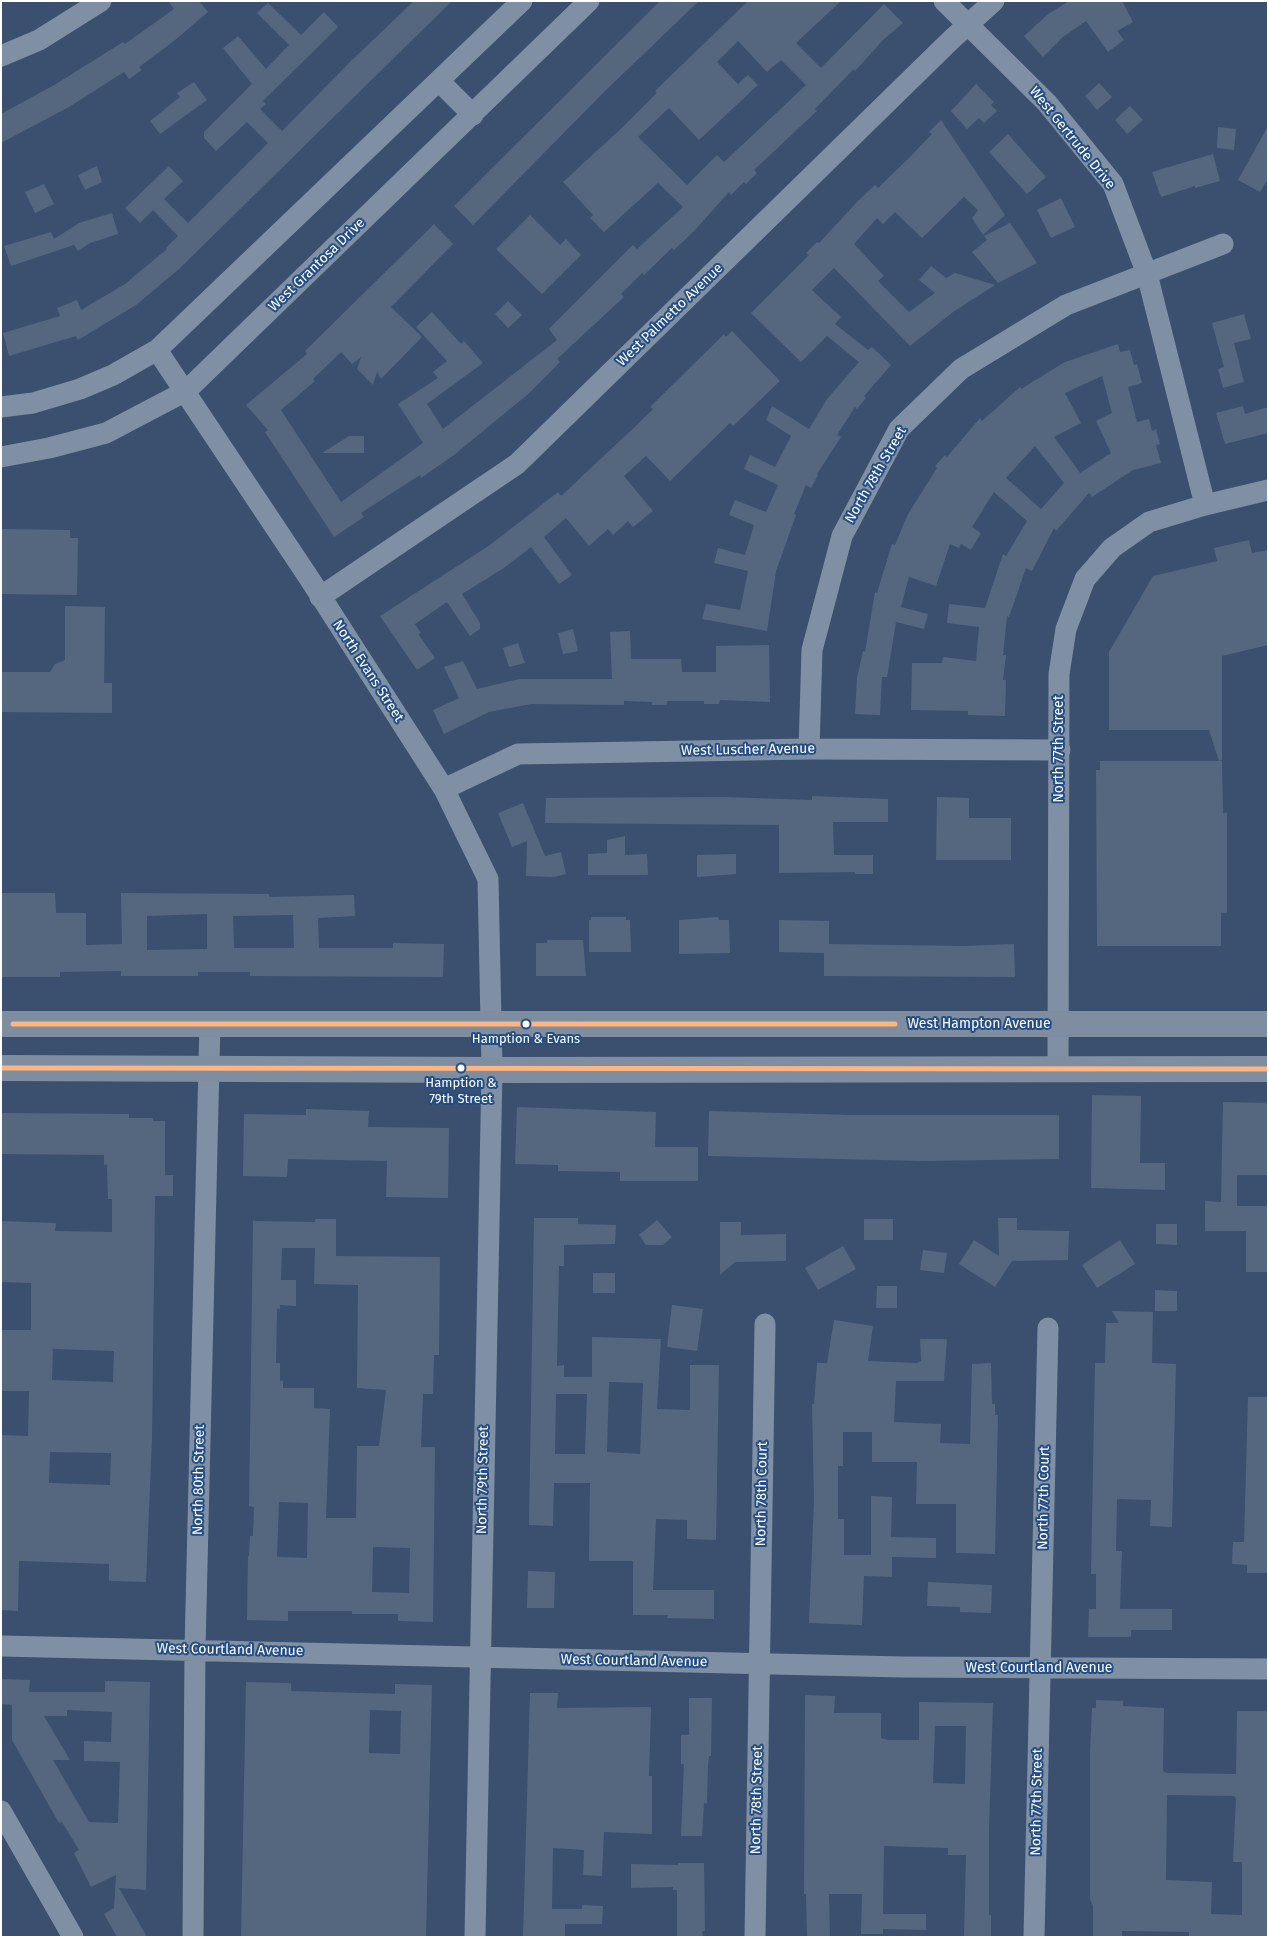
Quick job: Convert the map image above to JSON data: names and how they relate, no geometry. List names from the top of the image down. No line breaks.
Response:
{"streets":{"main road":["West Hampton Avenue"],"street":["West Gertrude Drive","West Grantosa Drive","West Palmetto Avenue","North 78th Street","North Evans Street","North 77th Street","West Luscher Avenue","North 80th Street","North 79th Street","North 78th Court","North 77th Court","West Courtland Avenue"]},"crossings":[["West Gertrude Drive","West Palmetto Avenue"],["West Gertrude Drive","North 78th Street"],["West Gertrude Drive","North 77th Street"],["West Grantosa Drive","North Evans Street"],["West Palmetto Avenue","North Evans Street"],["North 78th Street","West Luscher Avenue"],["North 78th Street","North 78th Court"],["North 78th Street","West Courtland Avenue"],["North Evans Street","West Luscher Avenue"],["North Evans Street","West Hampton Avenue"],["North Evans Street","North 79th Street"],["North 77th Street","West Luscher Avenue"],["North 77th Street","West Hampton Avenue"],["North 77th Street","North 77th Court"],["North 77th Street","West Courtland Avenue"],["West Hampton Avenue","North 80th Street"],["West Hampton Avenue","North 79th Street"],["North 80th Street","West Courtland Avenue"],["North 79th Street","West Courtland Avenue"],["North 78th Court","West Courtland Avenue"],["North 77th Court","West Courtland Avenue"]],"places":["Hamption & Evans","Hamption & 79th Street"]}
